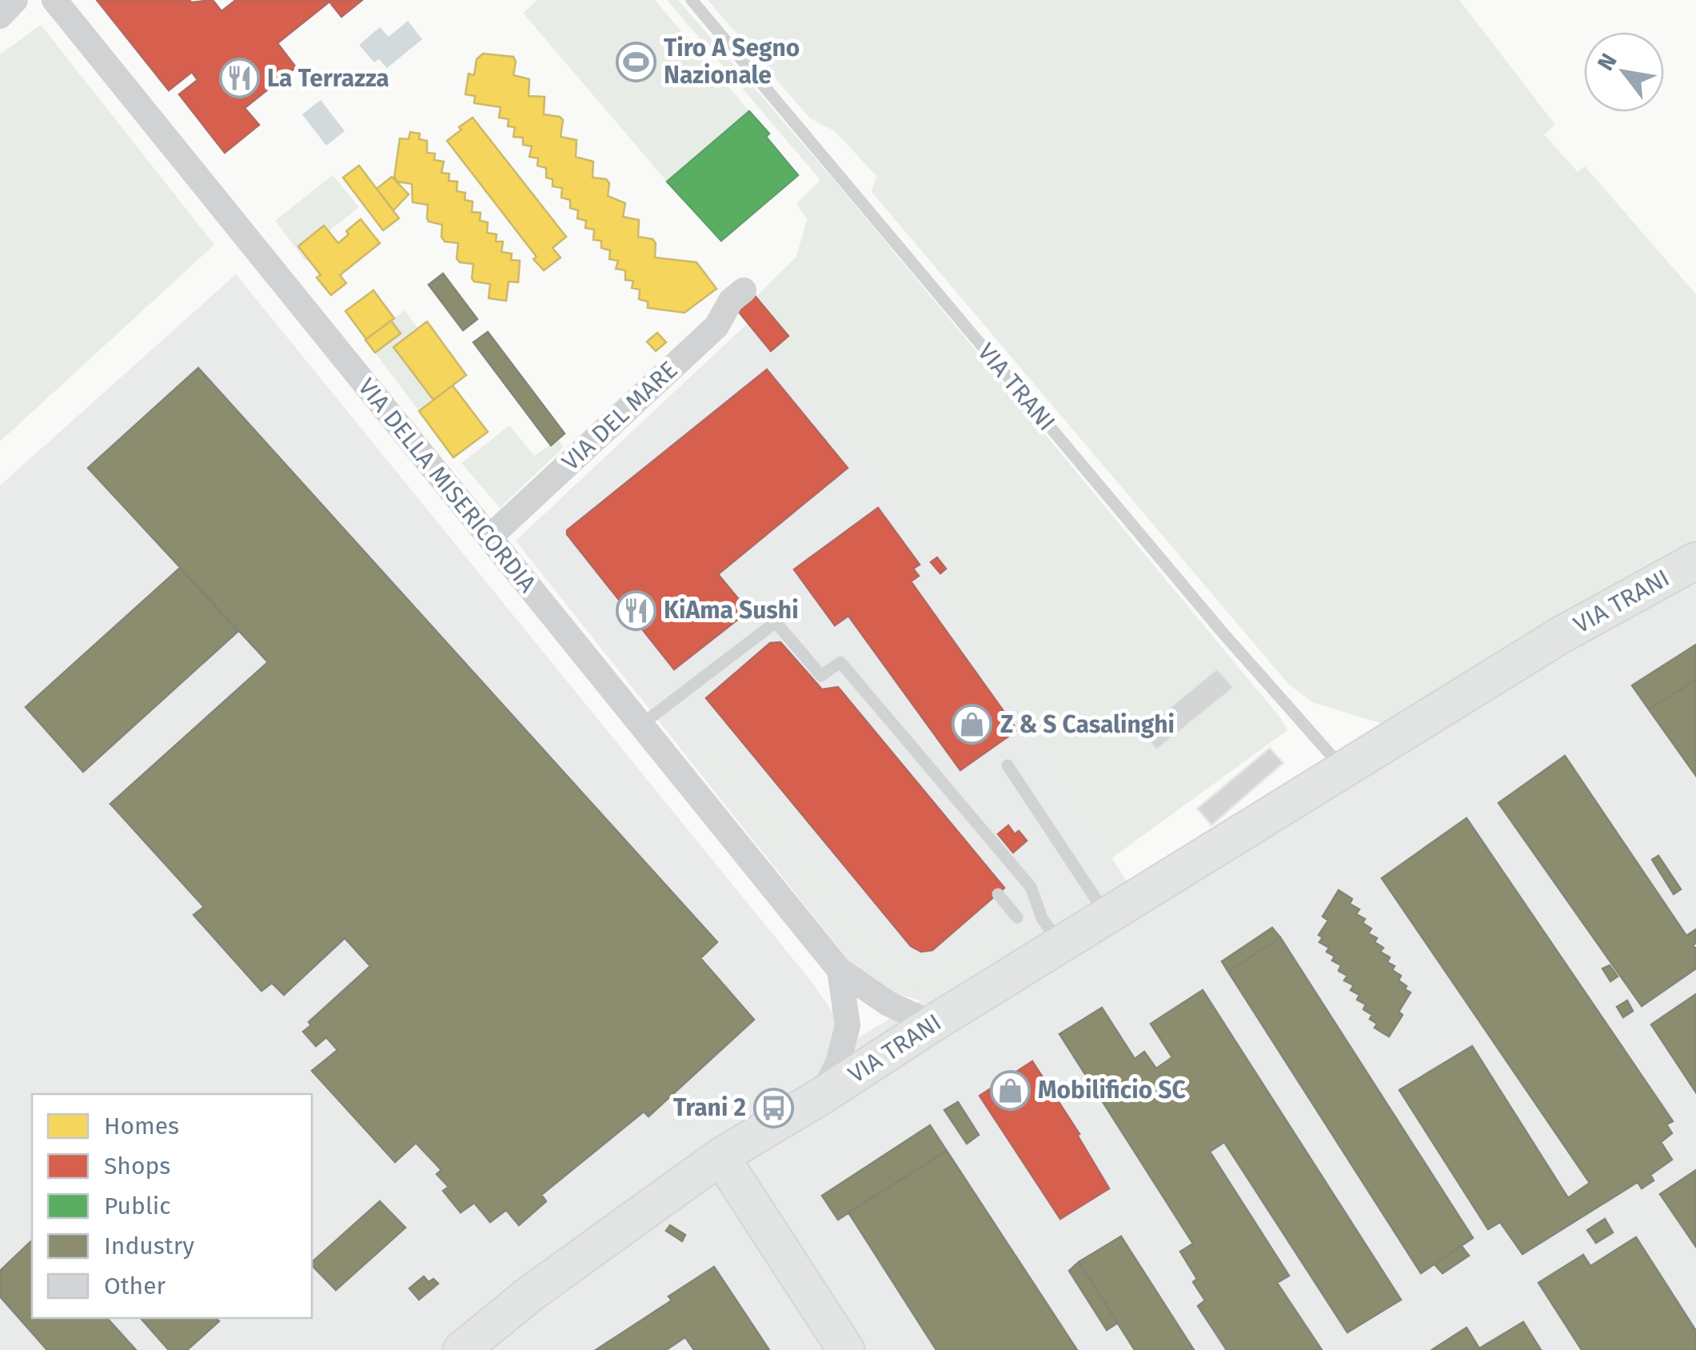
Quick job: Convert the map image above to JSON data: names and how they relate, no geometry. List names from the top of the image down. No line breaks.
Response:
{"streets":{"main road":["VIA TRANI"],"street":["VIA DEL MARE","VIA DELLA MISERICORDIA"]},"crossings":[["VIA TRANI","VIA DELLA MISERICORDIA"],["VIA DEL MARE","VIA DELLA MISERICORDIA"]],"places":{"sports":["Tiro A Segno Nazionale"],"restaurant":["La Terrazza","KiAma Sushi"],"shop":["Z & S Casalinghi","Mobilificio SC"],"bus stop":["Trani 2"]},"legend":["Homes","Shops","Public","Industry","Other"],"north":"top left"}
